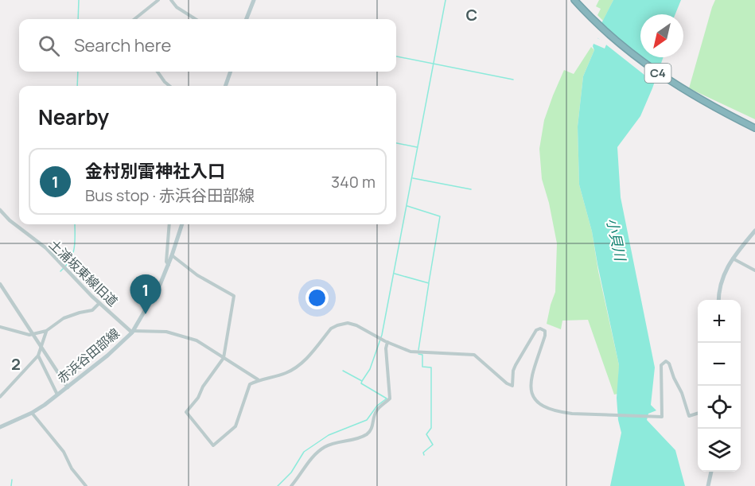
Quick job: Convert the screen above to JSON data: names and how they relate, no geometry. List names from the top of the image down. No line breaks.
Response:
{"streets":{"highway":["C4"],"main road":["赤浜谷田部線"],"street":["土浦坂東線旧道"]},"crossings":[["土浦坂東線旧道","赤浜谷田部線"]],"water":["小貝川"],"north":"bottom left","page":{"search":"Search here","heading":"Nearby","list":[{"mark":"1","name":"金村別雷神社入口","note":"Bus stop · 赤浜谷田部線","value":"340 m"}],"pins":"1","map_buttons":["+","−"]},"grid":{"columns":["C"],"rows":["2"]}}
